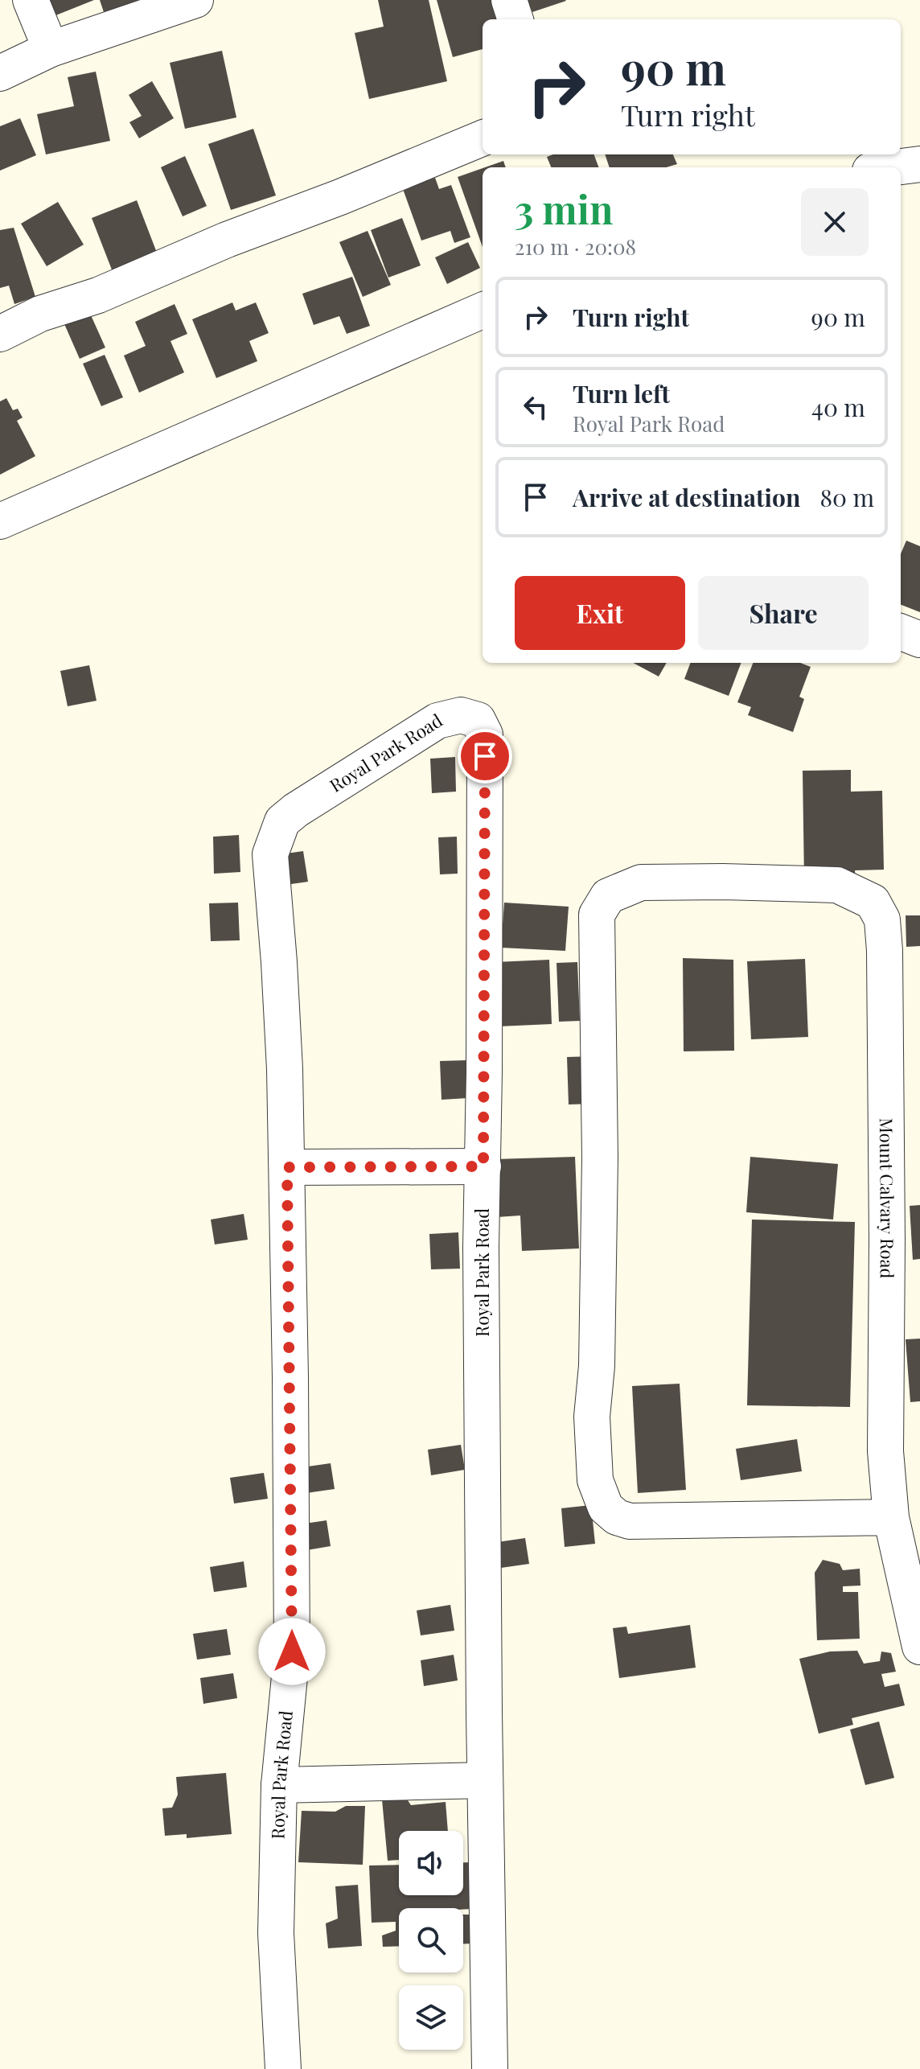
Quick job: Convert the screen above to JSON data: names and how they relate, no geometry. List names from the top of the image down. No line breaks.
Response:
{"streets":{"street":["Royal Park Road","Mount Calvary Road"]},"page":{"turn":["90 m","Turn right"],"heading":["3 min","210 m · 20:08"],"list":[{"name":"Turn right","value":"90 m"},{"name":"Turn left","note":"Royal Park Road","value":"40 m"},{"name":"Arrive at destination","value":"80 m"}],"buttons":["Exit","Share"]}}
